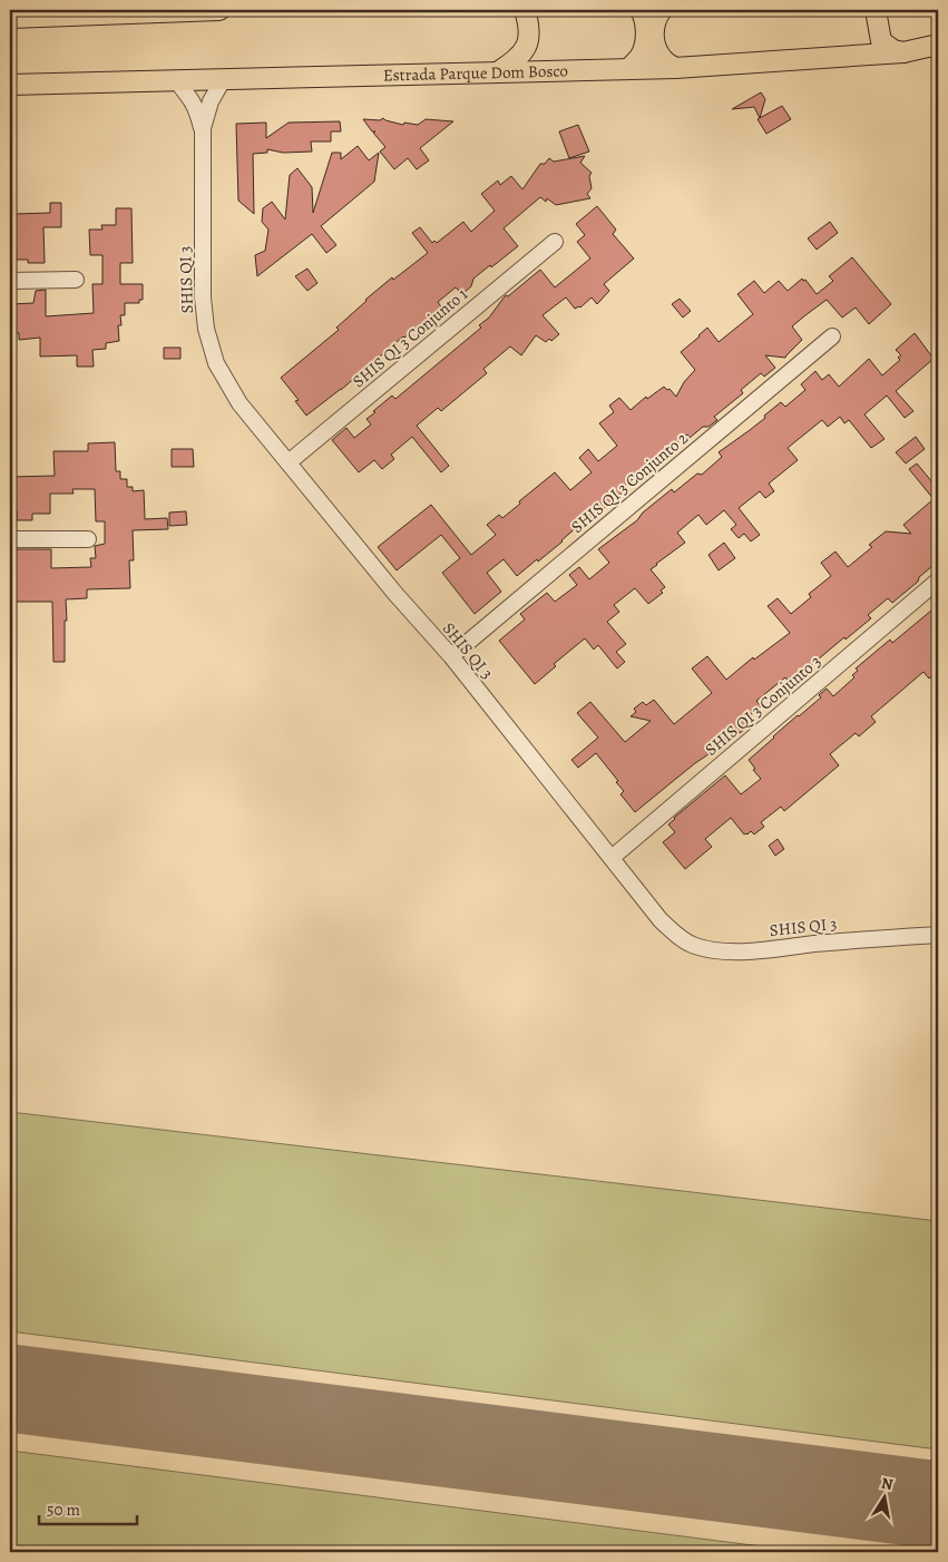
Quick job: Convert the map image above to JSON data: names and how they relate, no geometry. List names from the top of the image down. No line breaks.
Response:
{"streets":{"main road":["Estrada Parque Dom Bosco"],"street":["SHIS QI 3","SHIS QI 3 Conjunto 1","SHIS QI 3 Conjunto 2","SHIS QI 3 Conjunto 3"]},"crossings":[["Estrada Parque Dom Bosco","SHIS QI 3"],["SHIS QI 3","SHIS QI 3 Conjunto 1"],["SHIS QI 3","SHIS QI 3 Conjunto 2"],["SHIS QI 3","SHIS QI 3 Conjunto 3"]],"scale_bar":"50 m","north":"top"}
